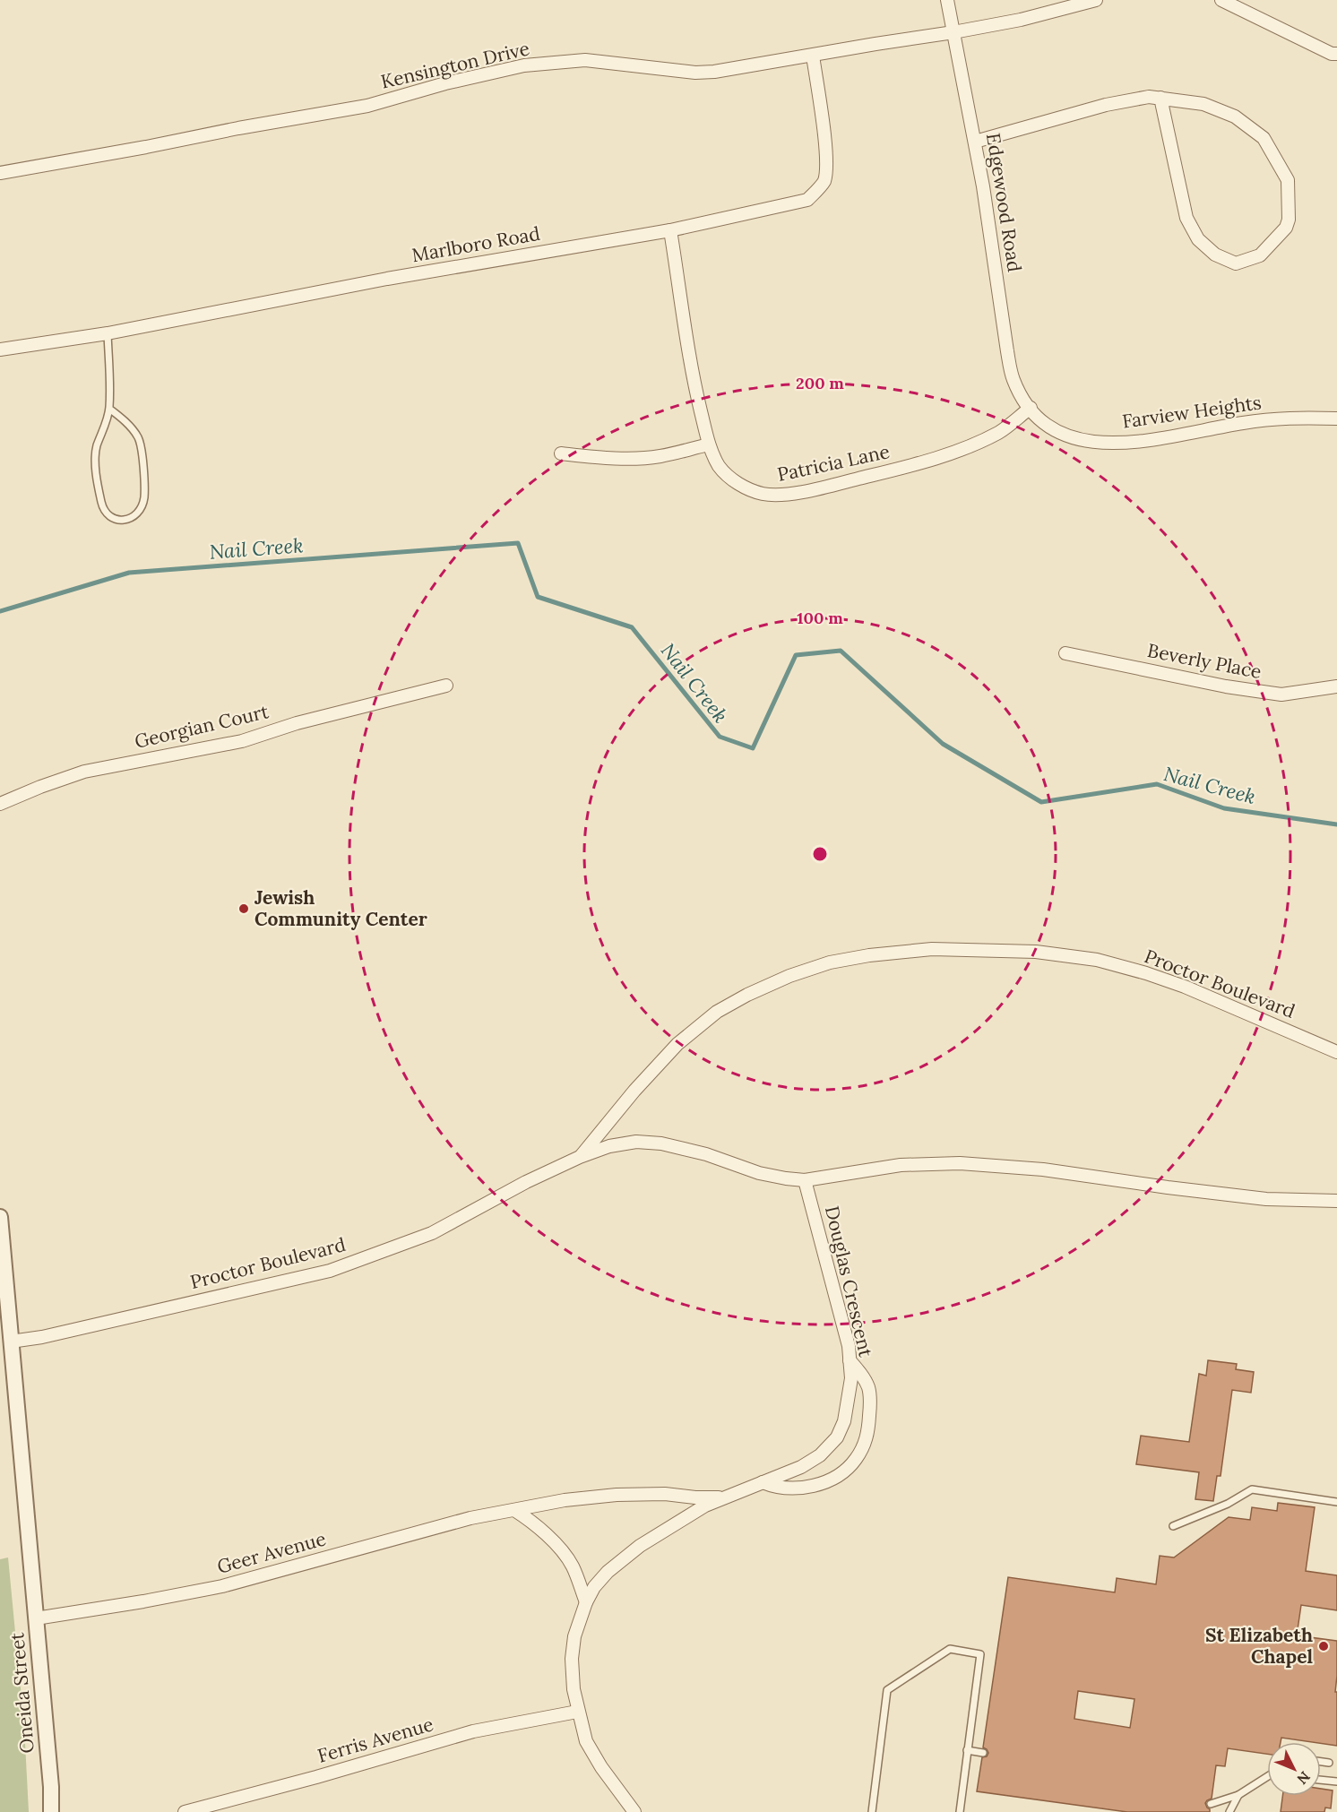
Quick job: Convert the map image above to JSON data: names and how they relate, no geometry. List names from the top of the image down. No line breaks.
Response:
{"streets":{"street":["Kensington Drive","Edgewood Road","Marlboro Road","Farview Heights","Patricia Lane","Beverly Place","Georgian Court","Proctor Boulevard","Douglas Crescent","Geer Avenue","Oneida Street","Ferris Avenue"]},"crossings":[["Kensington Drive","Edgewood Road"],["Kensington Drive","Marlboro Road"],["Edgewood Road","Farview Heights"],["Edgewood Road","Patricia Lane"],["Marlboro Road","Patricia Lane"],["Farview Heights","Patricia Lane"],["Proctor Boulevard","Douglas Crescent"],["Proctor Boulevard","Oneida Street"],["Douglas Crescent","Geer Avenue"],["Douglas Crescent","Ferris Avenue"],["Geer Avenue","Oneida Street"]],"water":["Nail Creek"],"places":["Jewish Community Center","St Elizabeth Chapel"],"north":"bottom right","rings":["200 m","100 m"]}
